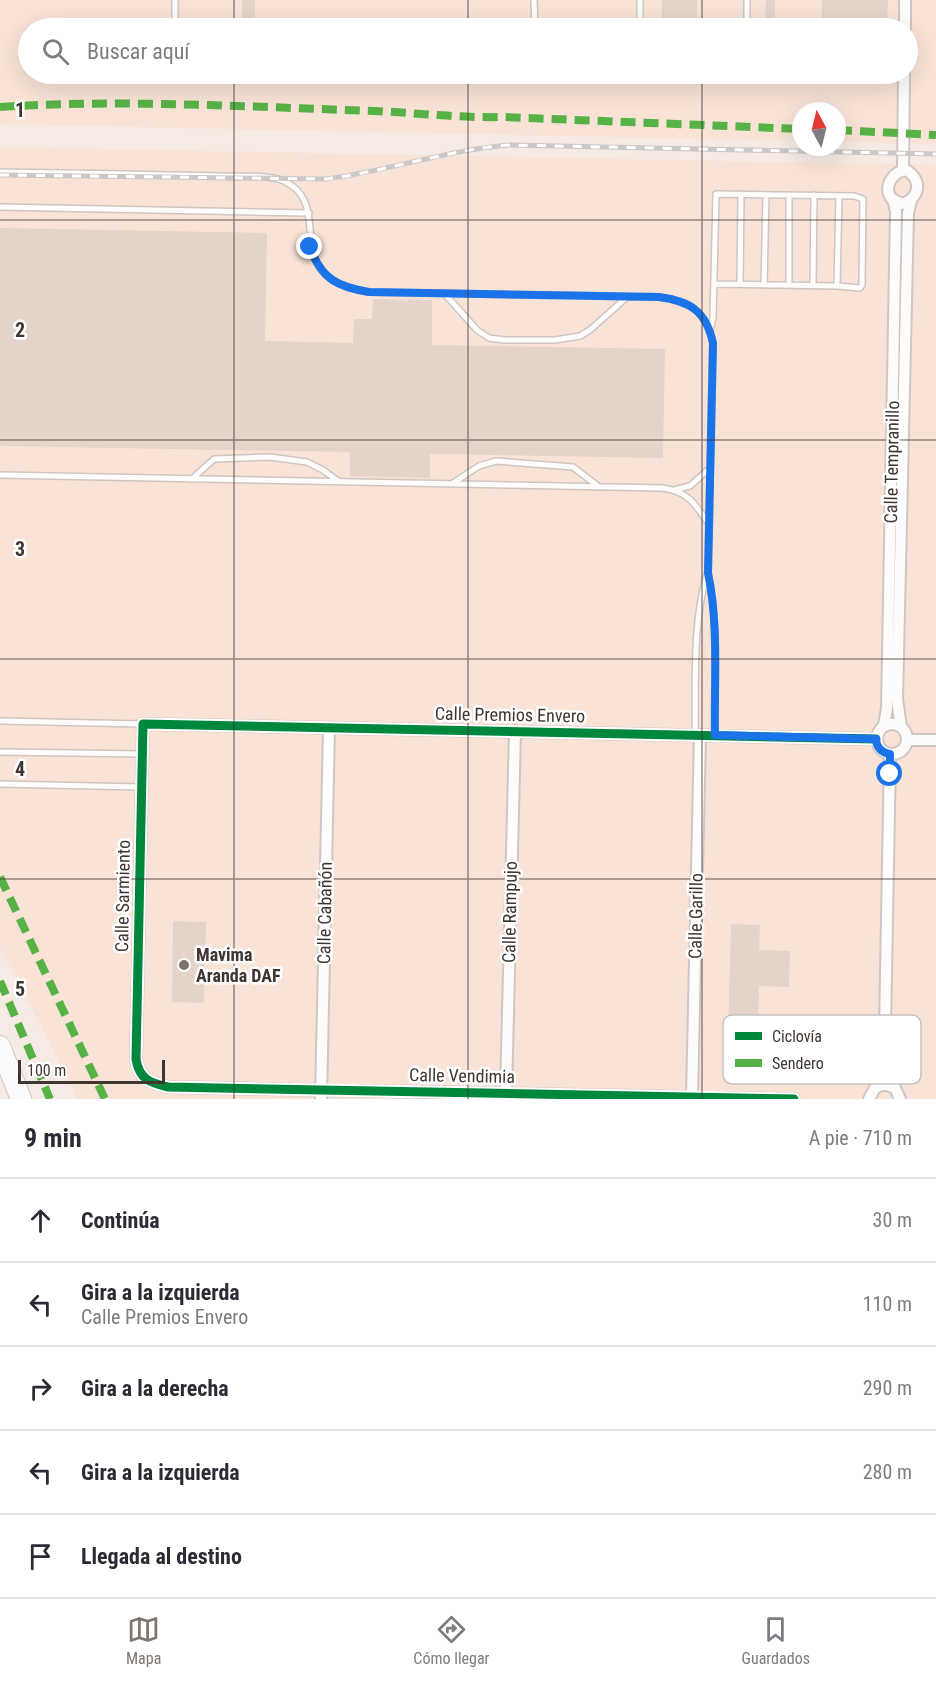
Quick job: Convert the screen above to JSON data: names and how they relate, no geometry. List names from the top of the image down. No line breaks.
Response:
{"streets":{"street":["Calle Tempranillo","Calle Premios Envero","Calle Sarmiento","Calle Rampujo","Calle Cabañón","Calle Garillo","Calle Vendimia"]},"crossings":[["Calle Tempranillo","Calle Premios Envero"],["Calle Premios Envero","Calle Sarmiento"],["Calle Premios Envero","Calle Rampujo"],["Calle Premios Envero","Calle Cabañón"],["Calle Premios Envero","Calle Garillo"],["Calle Sarmiento","Calle Vendimia"],["Calle Rampujo","Calle Vendimia"],["Calle Cabañón","Calle Vendimia"],["Calle Garillo","Calle Vendimia"]],"places":["Mavima Aranda DAF"],"legend":["Ciclovía","Sendero"],"scale_bar":"100 m","north":"top","page":{"search":"Buscar aquí","scale":"100 m","heading":["9 min","A pie · 710 m"],"list":[["Continúa","30 m"],["Gira a la izquierda","Calle Premios Envero","110 m"],["Gira a la derecha","290 m"],["Gira a la izquierda","280 m"],"Llegada al destino"],"nav":["Mapa","Cómo llegar","Guardados"]},"grid":{"rows":["1","2","3","4","5"]}}
